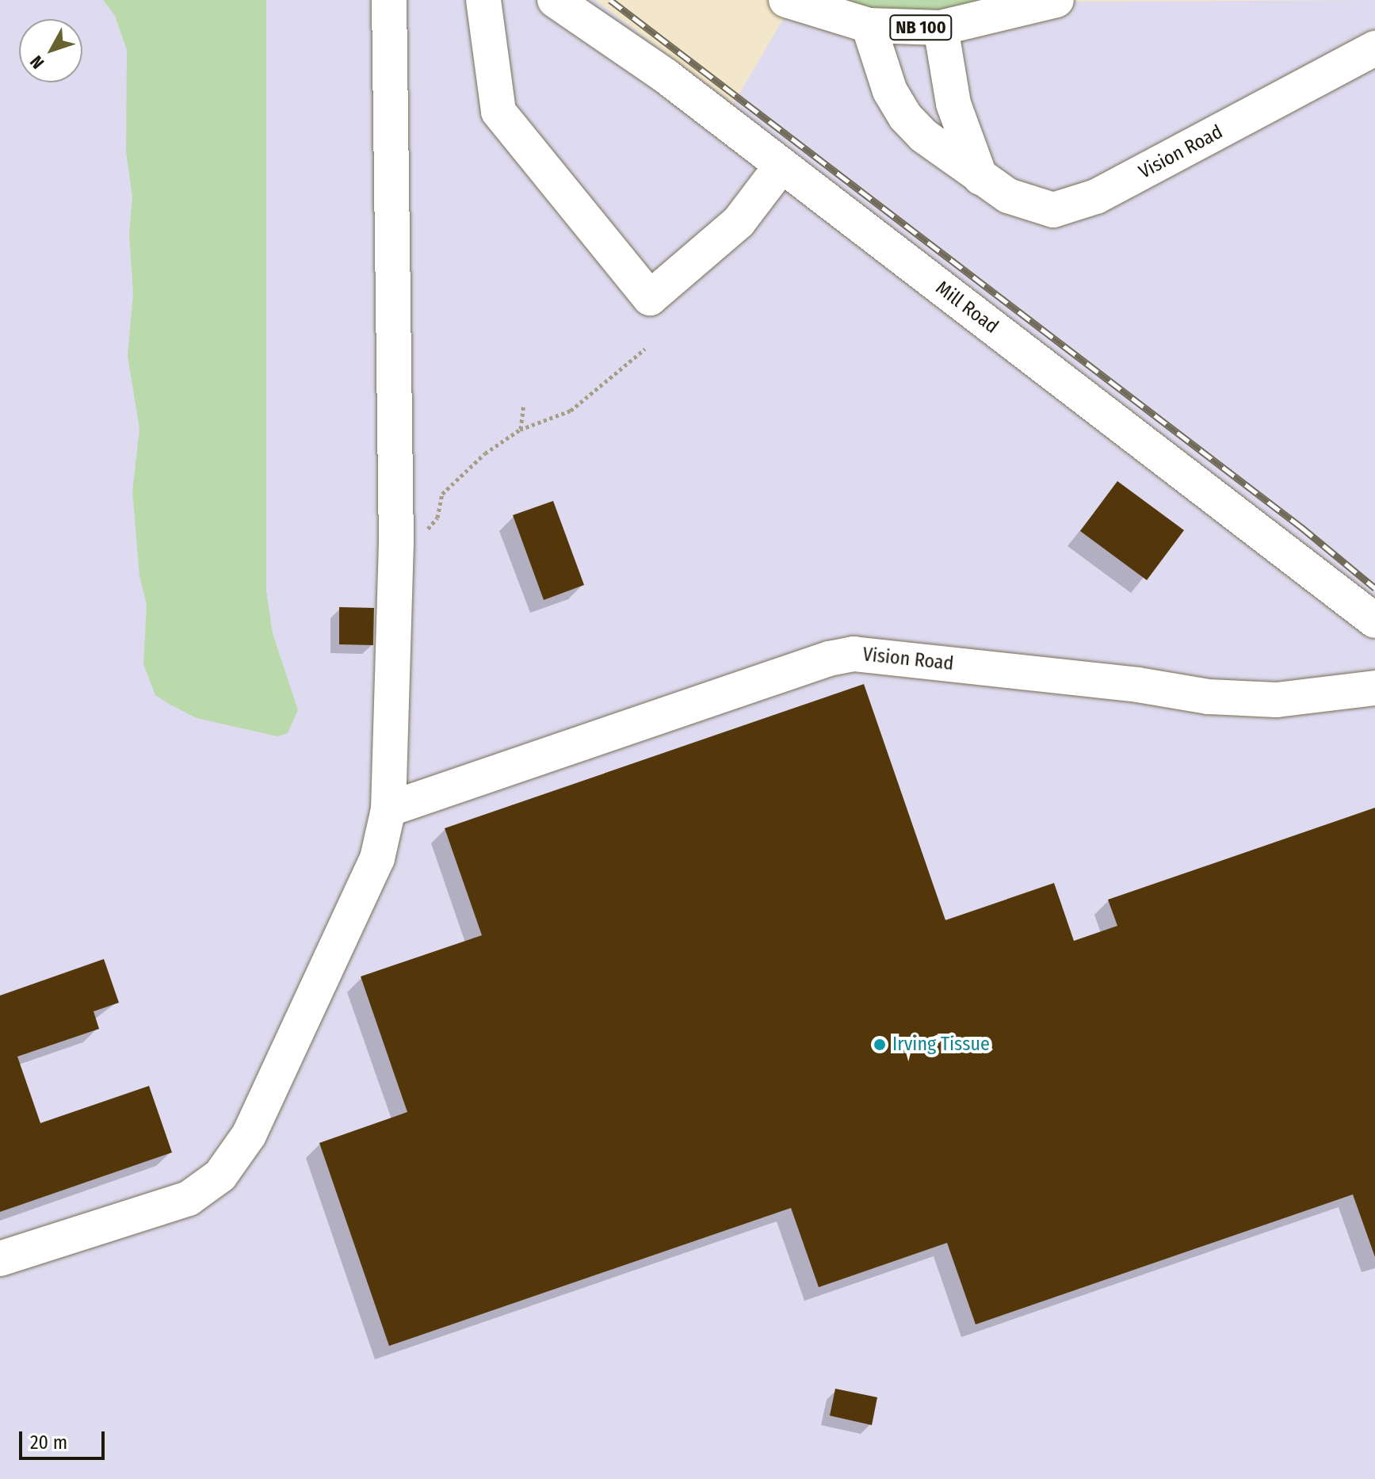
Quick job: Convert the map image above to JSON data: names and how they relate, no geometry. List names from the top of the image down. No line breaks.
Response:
{"streets":{"street":["NB 100","Vision Road","Mill Road"]},"crossings":[["NB 100","Vision Road"]],"places":["Irving Tissue"],"scale_bar":"20 m","north":"bottom left"}
